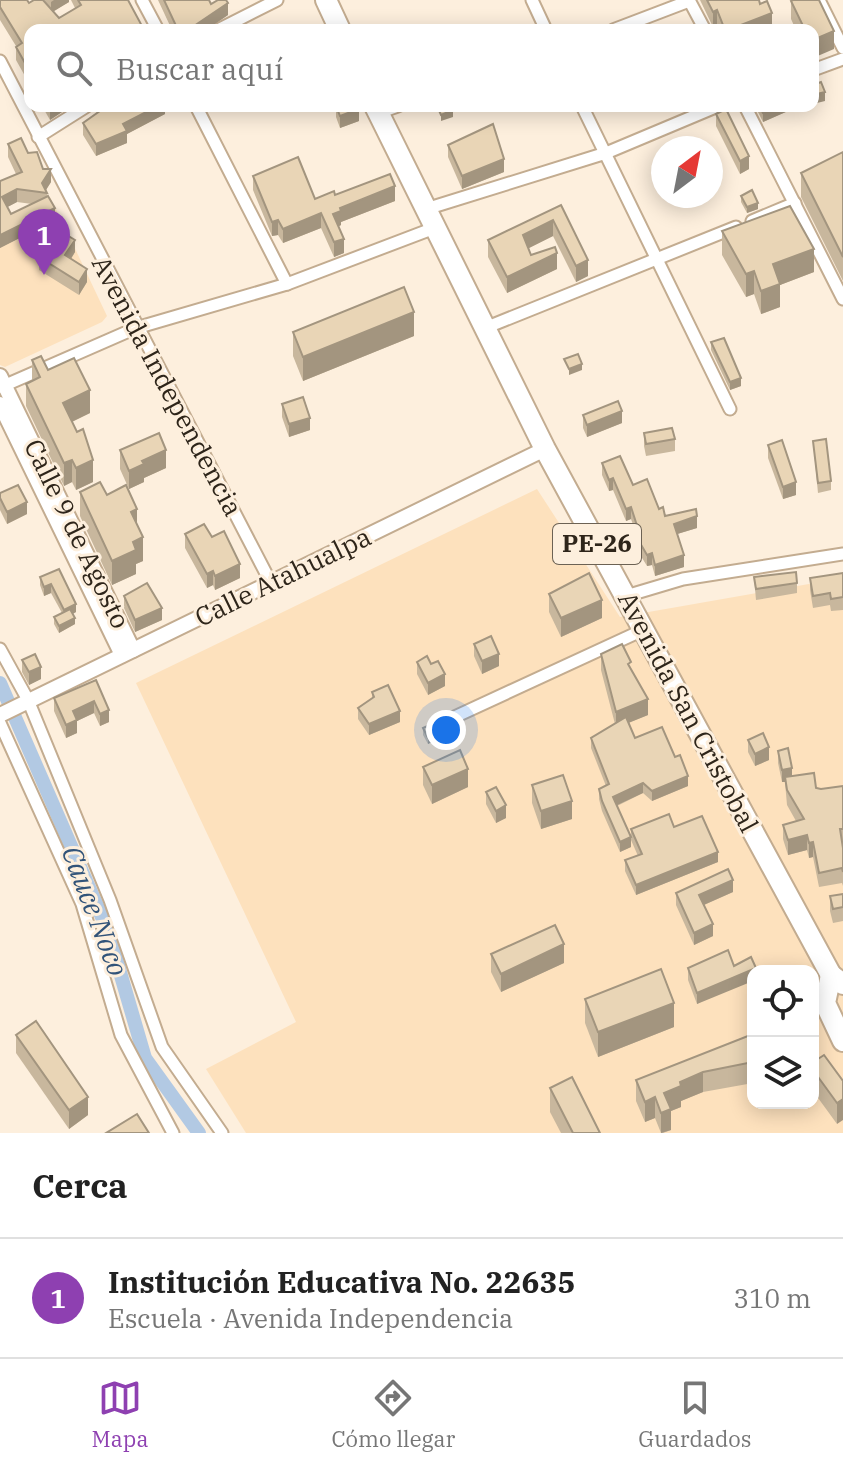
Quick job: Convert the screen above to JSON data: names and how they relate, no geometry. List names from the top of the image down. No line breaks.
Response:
{"streets":{"highway":["PE-26","Avenida San Cristobal"],"street":["Avenida Independencia","Calle 9 de Agosto","Calle Atahualpa"]},"crossings":[["Avenida Independencia","Calle Atahualpa"],["Calle 9 de Agosto","Calle Atahualpa"],["Calle Atahualpa","Avenida San Cristobal"]],"water":["Cauce Noco"],"north":"top right","page":{"search":"Buscar aquí","pins":"1","heading":"Cerca","list":[{"mark":"1","name":"Institución Educativa No. 22635","note":"Escuela · Avenida Independencia","value":"310 m"}],"nav":["Mapa","Cómo llegar","Guardados"]}}
